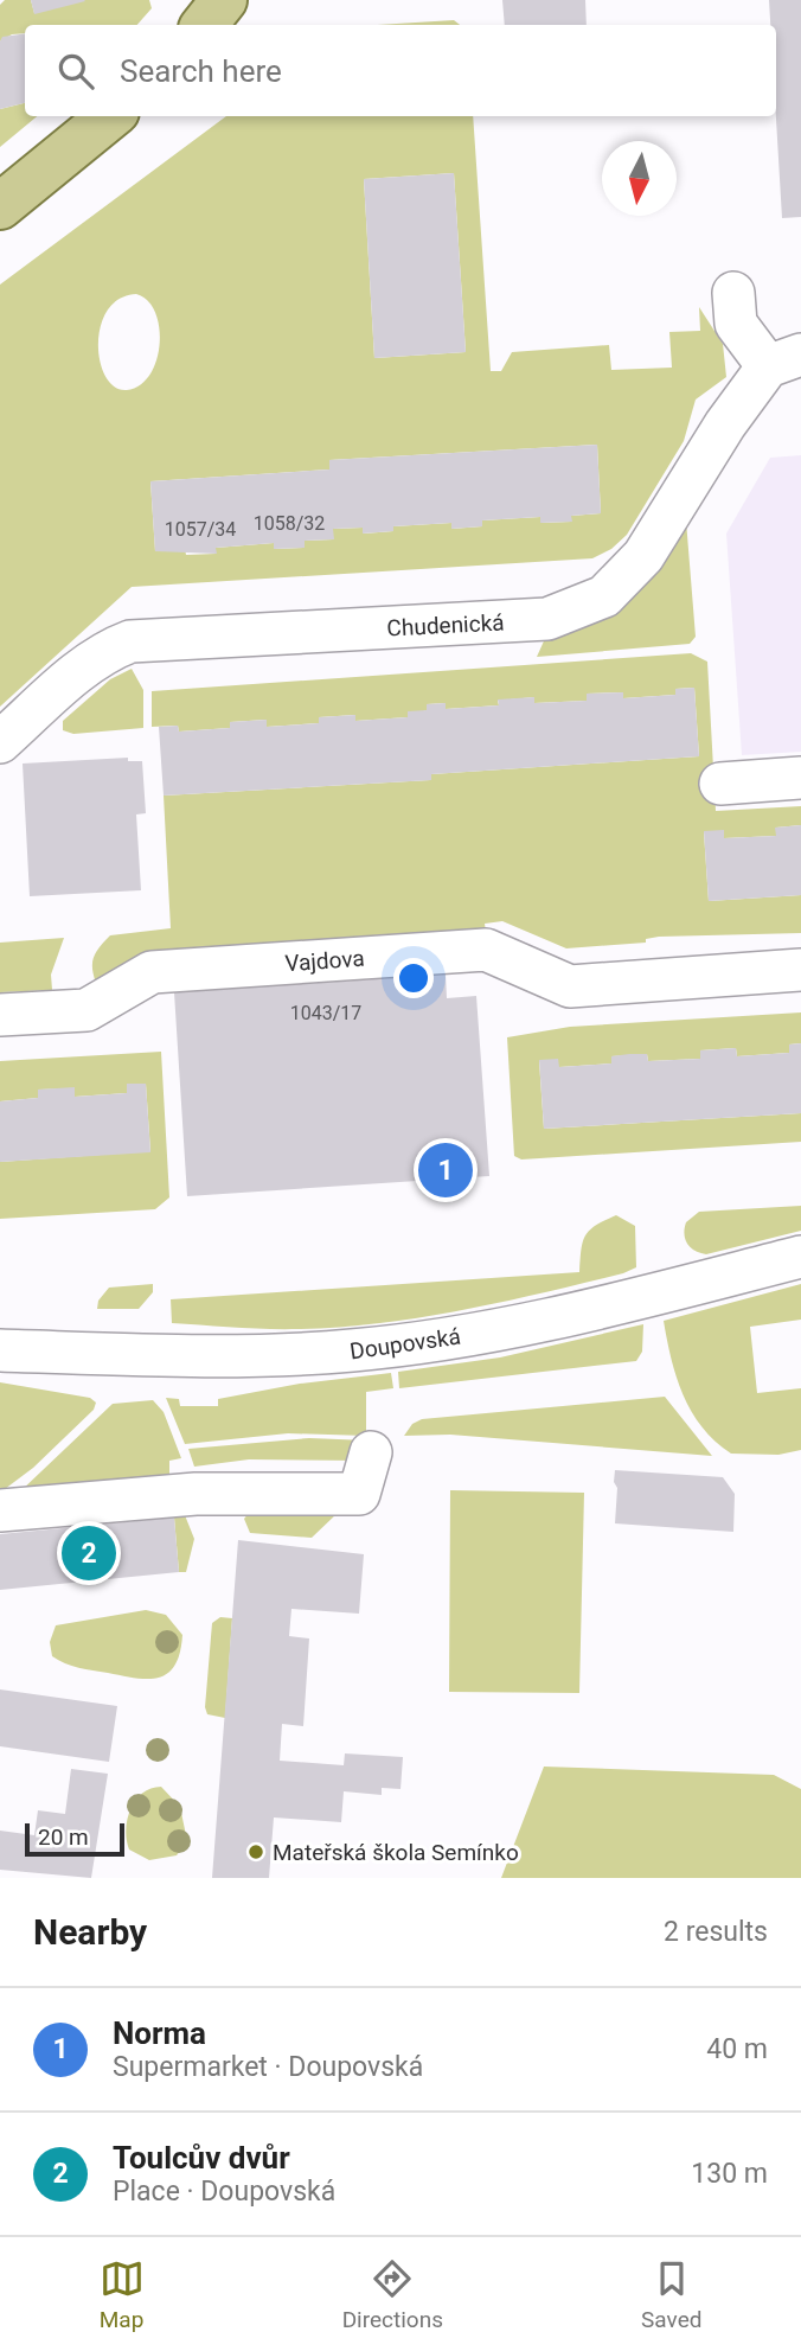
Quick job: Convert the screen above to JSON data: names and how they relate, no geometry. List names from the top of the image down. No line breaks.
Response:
{"streets":{"street":["Chudenická","Vajdova","Doupovská"]},"places":["Mateřská škola Semínko"],"house_numbers":["1058/32","1057/34","1043/17"],"scale_bar":"20 m","north":"bottom","page":{"search":"Search here","pins":["1","2"],"scale":"20 m","heading":["Nearby","2 results"],"list":[{"mark":"1","name":"Norma","note":"Supermarket · Doupovská","value":"40 m"},{"mark":"2","name":"Toulcův dvůr","note":"Place · Doupovská","value":"130 m"}],"nav":["Map","Directions","Saved"]}}
